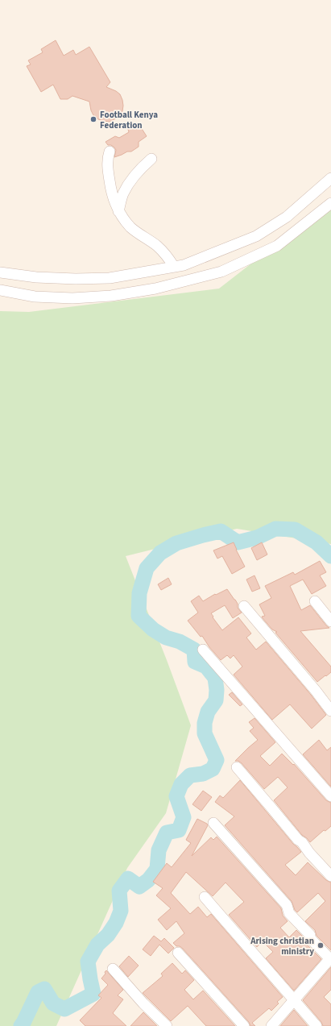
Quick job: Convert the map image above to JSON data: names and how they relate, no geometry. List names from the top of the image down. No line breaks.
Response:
{"places":["Football Kenya Federation","Arising christian ministry"]}
